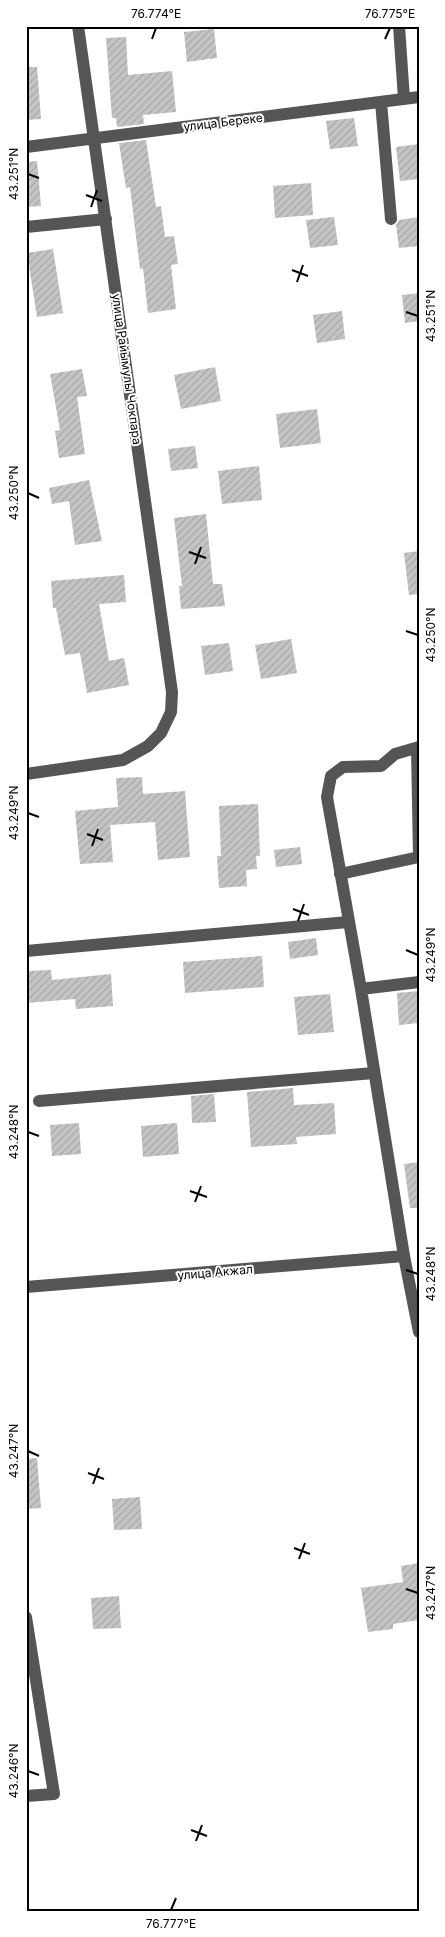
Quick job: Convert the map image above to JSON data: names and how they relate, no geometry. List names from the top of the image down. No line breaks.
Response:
{"streets":{"street":["улица Береке","улица Райымулы Чокпара","улица Акжал"]},"crossings":[["улица Береке","улица Райымулы Чокпара"]],"coordinates":["76.774°E","76.775°E","43.251°N","43.250°N","43.249°N","43.248°N","43.247°N","43.246°N","76.777°E"]}
